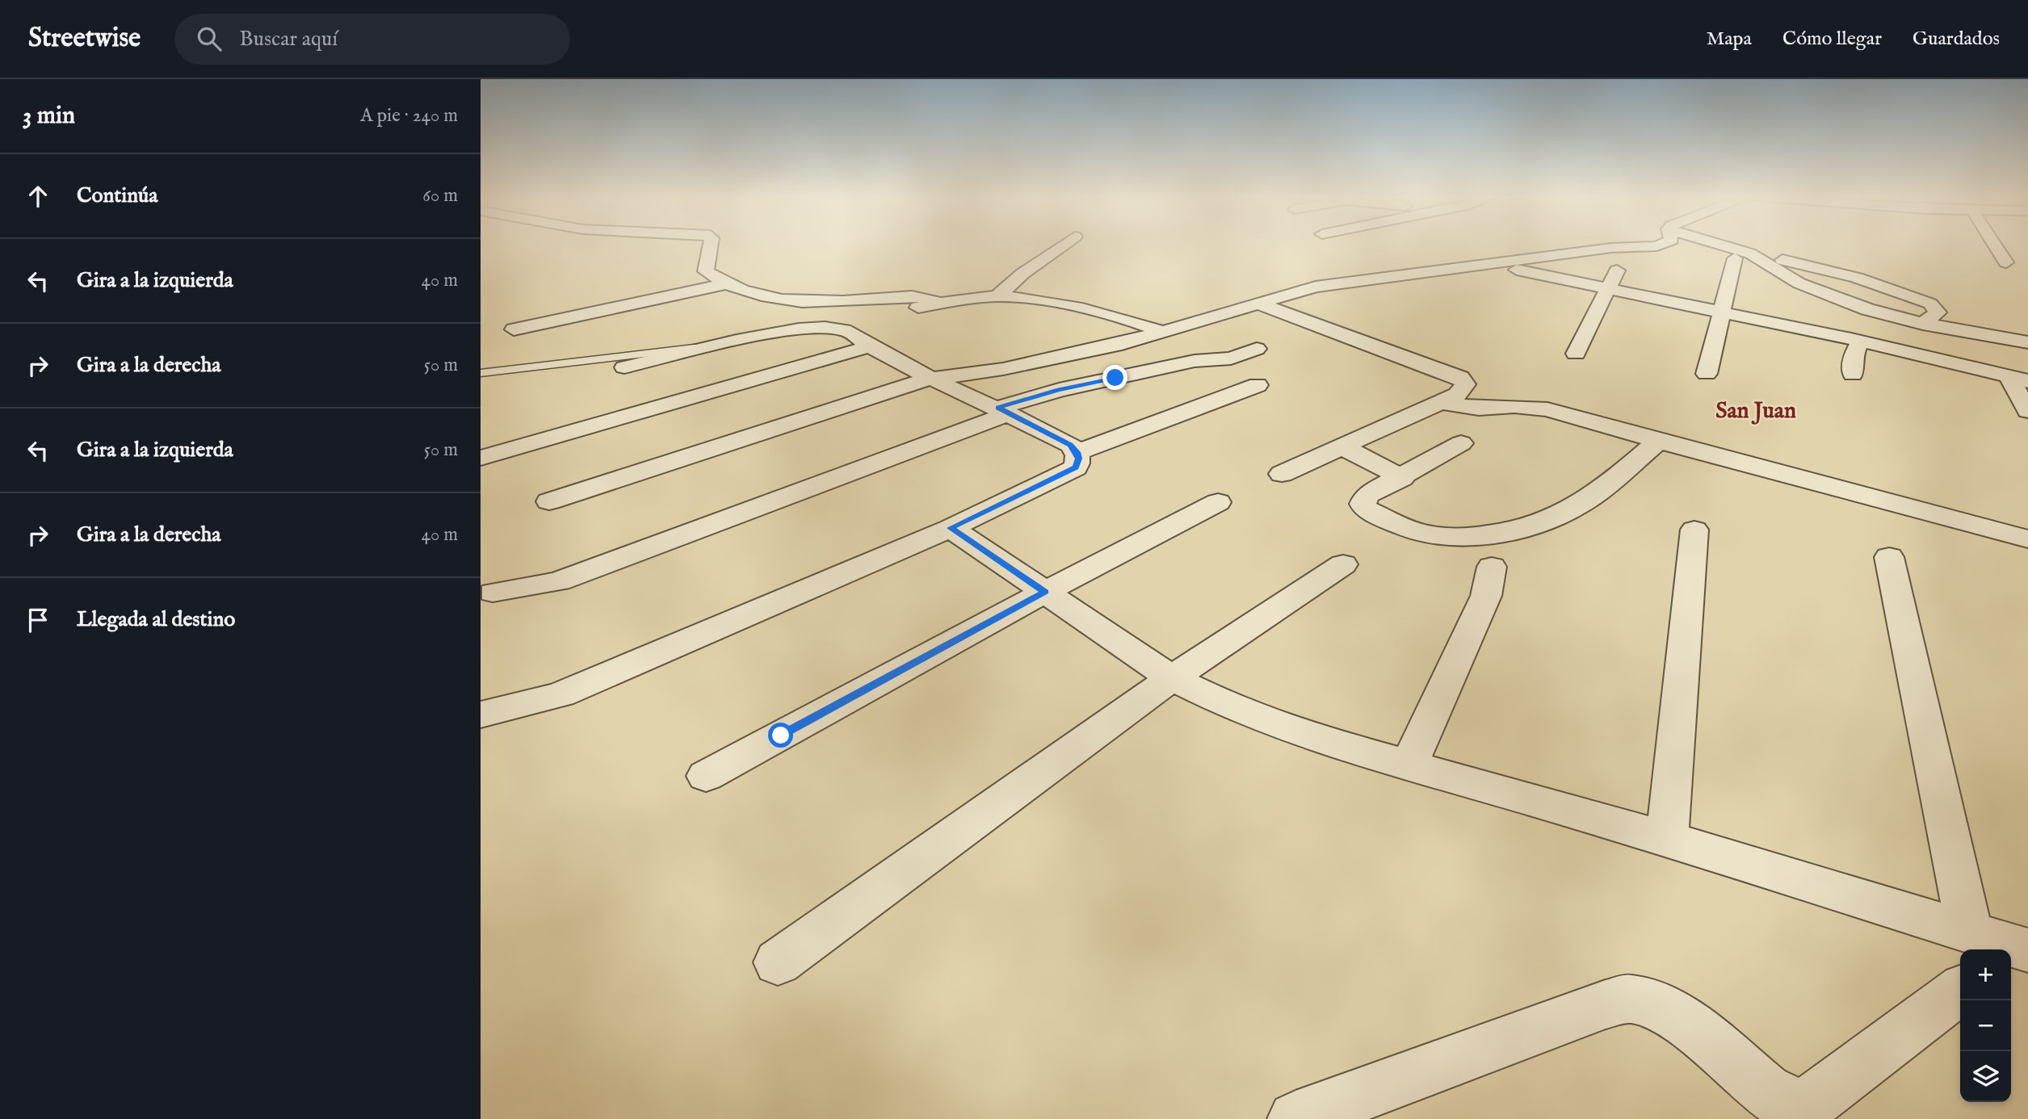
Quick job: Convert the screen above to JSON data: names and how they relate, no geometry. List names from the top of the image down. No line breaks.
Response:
{"districts":["San Juan"],"page":{"header":"Streetwise","search":"Buscar aquí","nav":["Mapa","Cómo llegar","Guardados"],"heading":["3 min","A pie · 240 m"],"list":[["Continúa","60 m"],["Gira a la izquierda","40 m"],["Gira a la derecha","50 m"],["Gira a la izquierda","50 m"],["Gira a la derecha","40 m"],"Llegada al destino"],"map_buttons":["+","−"]}}
